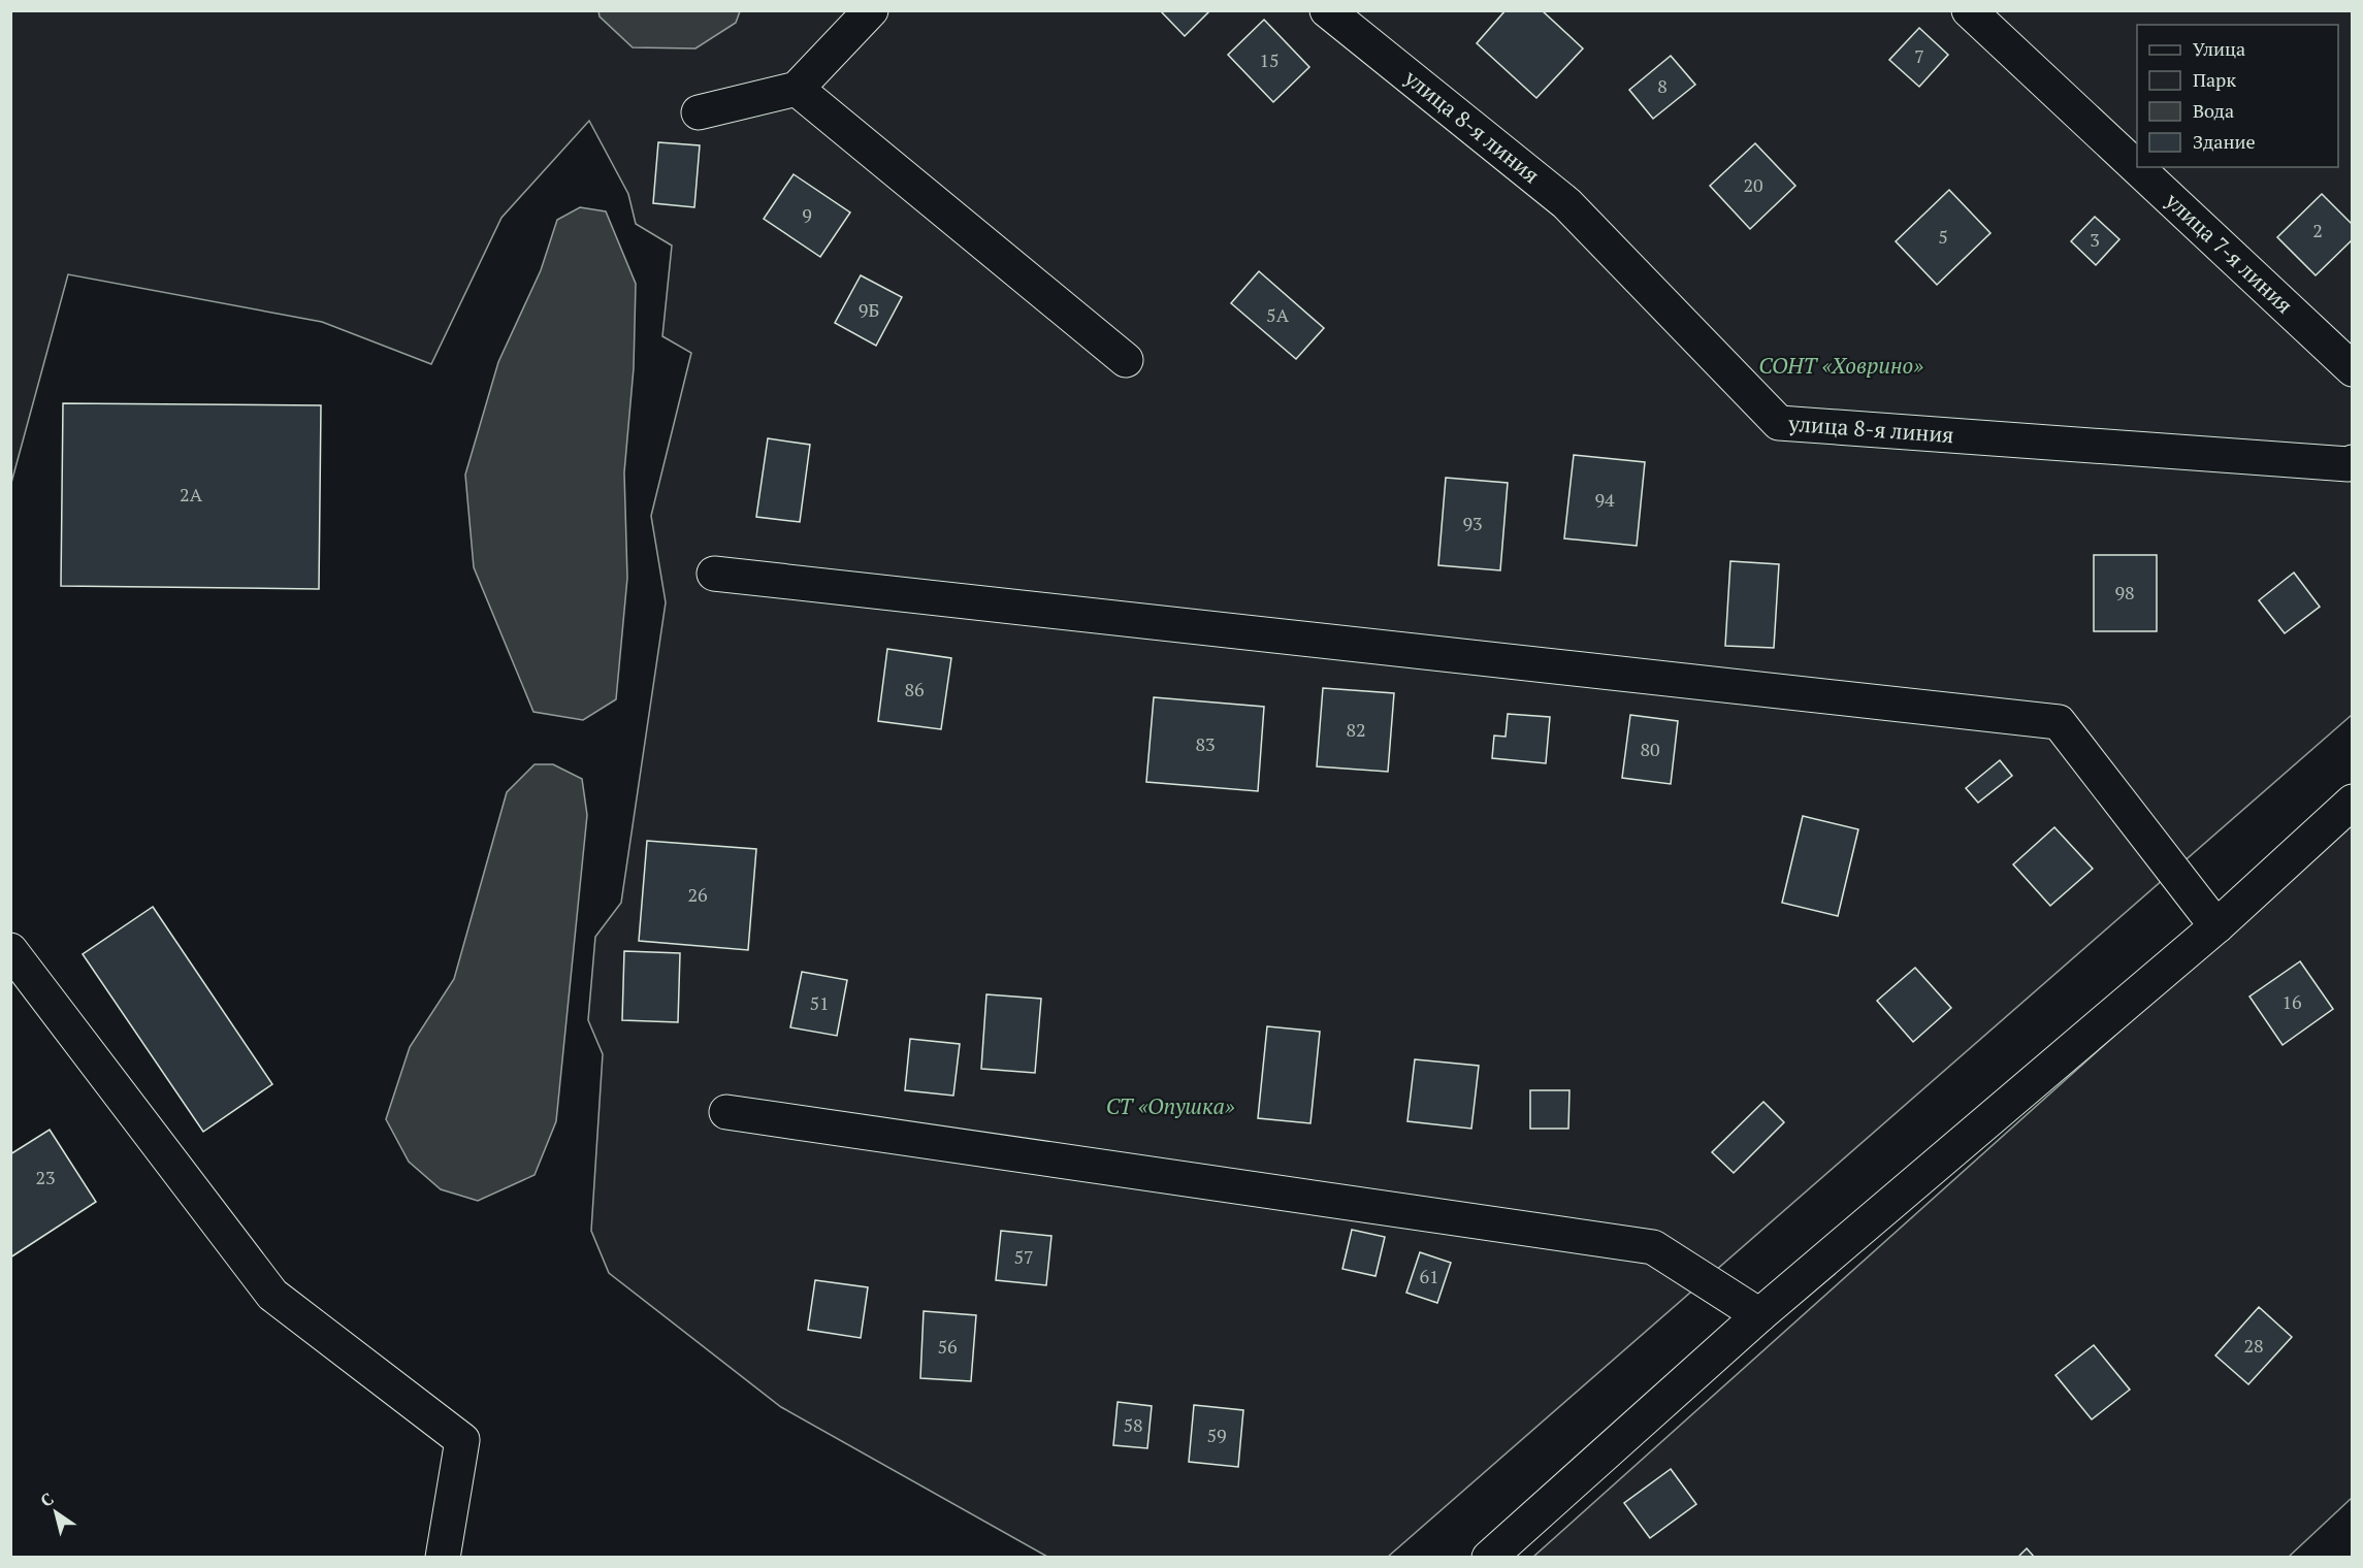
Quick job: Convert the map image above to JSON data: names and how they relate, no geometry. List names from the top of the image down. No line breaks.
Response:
{"streets":{"street":["улица 8-я линия","улица 7-я линия"]},"parks":["СОНТ «Ховрино»","СТ «Опушка»"],"house_numbers":["7","15","8","20","9","2","5","3","9Б","5А","2А","94","93","98","86","82","83","80","26","16","51","23","57","61","28","56","58","59"],"legend":["Улица","Парк","Вода","Здание"],"north":"top left"}
